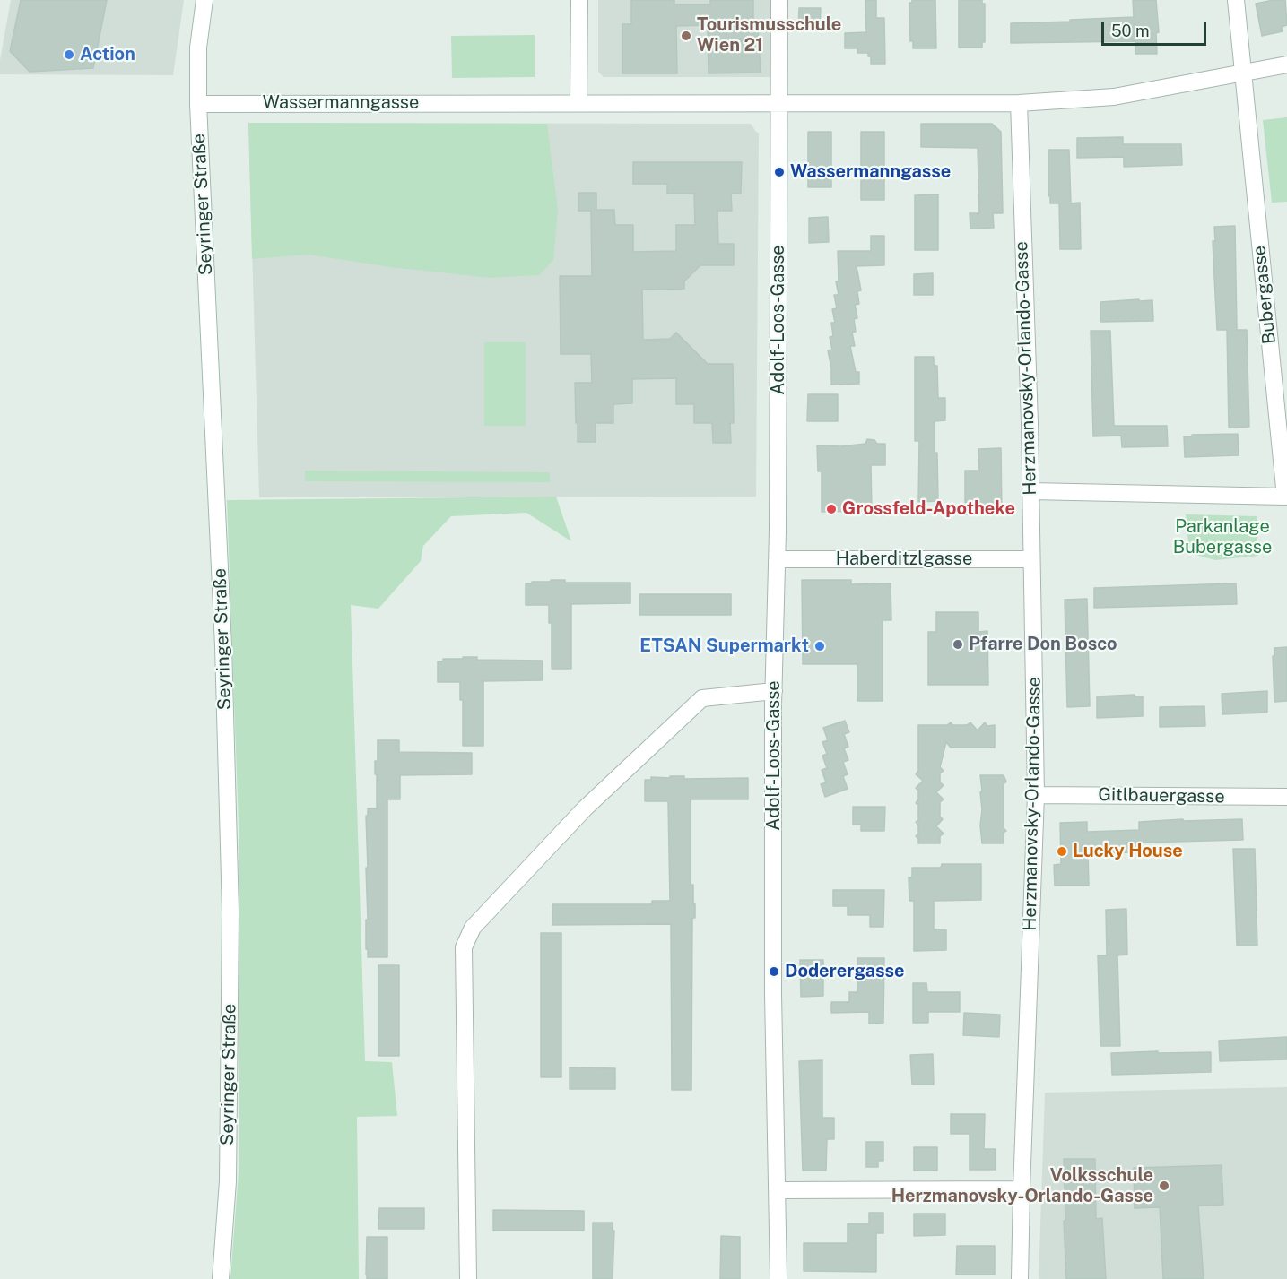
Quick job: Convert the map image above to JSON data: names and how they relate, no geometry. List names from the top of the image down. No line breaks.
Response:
{"streets":{"street":["Wassermanngasse","Seyringer Straße","Bubergasse","Adolf-Loos-Gasse","Herzmanovsky-Orlando-Gasse","Haberditzlgasse","Gitlbauergasse"]},"crossings":[["Wassermanngasse","Seyringer Straße"],["Wassermanngasse","Bubergasse"],["Wassermanngasse","Adolf-Loos-Gasse"],["Wassermanngasse","Herzmanovsky-Orlando-Gasse"],["Bubergasse","Herzmanovsky-Orlando-Gasse"],["Adolf-Loos-Gasse","Haberditzlgasse"],["Herzmanovsky-Orlando-Gasse","Haberditzlgasse"],["Herzmanovsky-Orlando-Gasse","Gitlbauergasse"]],"parks":["Parkanlage Bubergasse"],"places":["Tourismusschule Wien 21","Action","Wassermanngasse","Grossfeld-Apotheke","Pfarre Don Bosco","ETSAN Supermarkt","Lucky House","Doderergasse","Volksschule Herzmanovsky-Orlando-Gasse"],"scale_bar":"50 m"}
